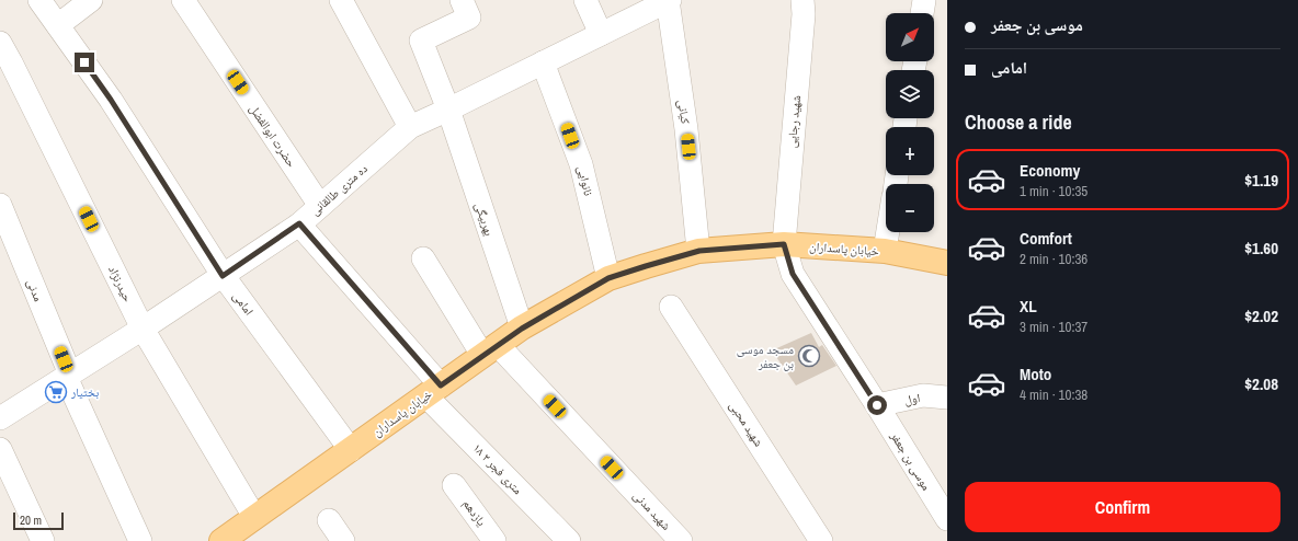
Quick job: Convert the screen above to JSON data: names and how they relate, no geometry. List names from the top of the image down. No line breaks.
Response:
{"streets":{"main road":["خیابان پاسداران"],"street":["کیانی","شهید رجایی","حضرت ابوالفضل","نانوایی","ده متری طالقانی","بهربیگی","حیدرنژاد","مدنی","امامی","اول","شهید محبی","موسی بن جعفر","۱۸ متری فجر ۲","شهید مدنی","یازدهم"]},"crossings":[["کیانی","ده متری طالقانی"],["کیانی","خیابان پاسداران"],["شهید رجایی","خیابان پاسداران"],["شهید رجایی","موسی بن جعفر"],["حضرت ابوالفضل","ده متری طالقانی"],["نانوایی","ده متری طالقانی"],["نانوایی","خیابان پاسداران"],["ده متری طالقانی","بهربیگی"],["ده متری طالقانی","حیدرنژاد"],["ده متری طالقانی","مدنی"],["ده متری طالقانی","امامی"],["ده متری طالقانی","۱۸ متری فجر ۲"],["بهربیگی","خیابان پاسداران"],["خیابان پاسداران","حیدرنژاد"],["خیابان پاسداران","امامی"],["خیابان پاسداران","موسی بن جعفر"],["خیابان پاسداران","۱۸ متری فجر ۲"],["خیابان پاسداران","شهید مدنی"],["اول","موسی بن جعفر"]],"places":{"mosque":["مسجد موسی بن جعفر"],"supermarket":["بختیار"]},"scale_bar":"20 m","north":"top right","page":{"banner":["موسی بن جعفر","امامی"],"map_buttons":["+","−"],"heading":"Choose a ride","list":[{"name":"Economy","note":"1 min · 10:35","value":"$1.19"},{"name":"Comfort","note":"2 min · 10:36","value":"$1.60"},{"name":"XL","note":"3 min · 10:37","value":"$2.02"},{"name":"Moto","note":"4 min · 10:38","value":"$2.08"}],"buttons":"Confirm","scale":"20 m"}}
